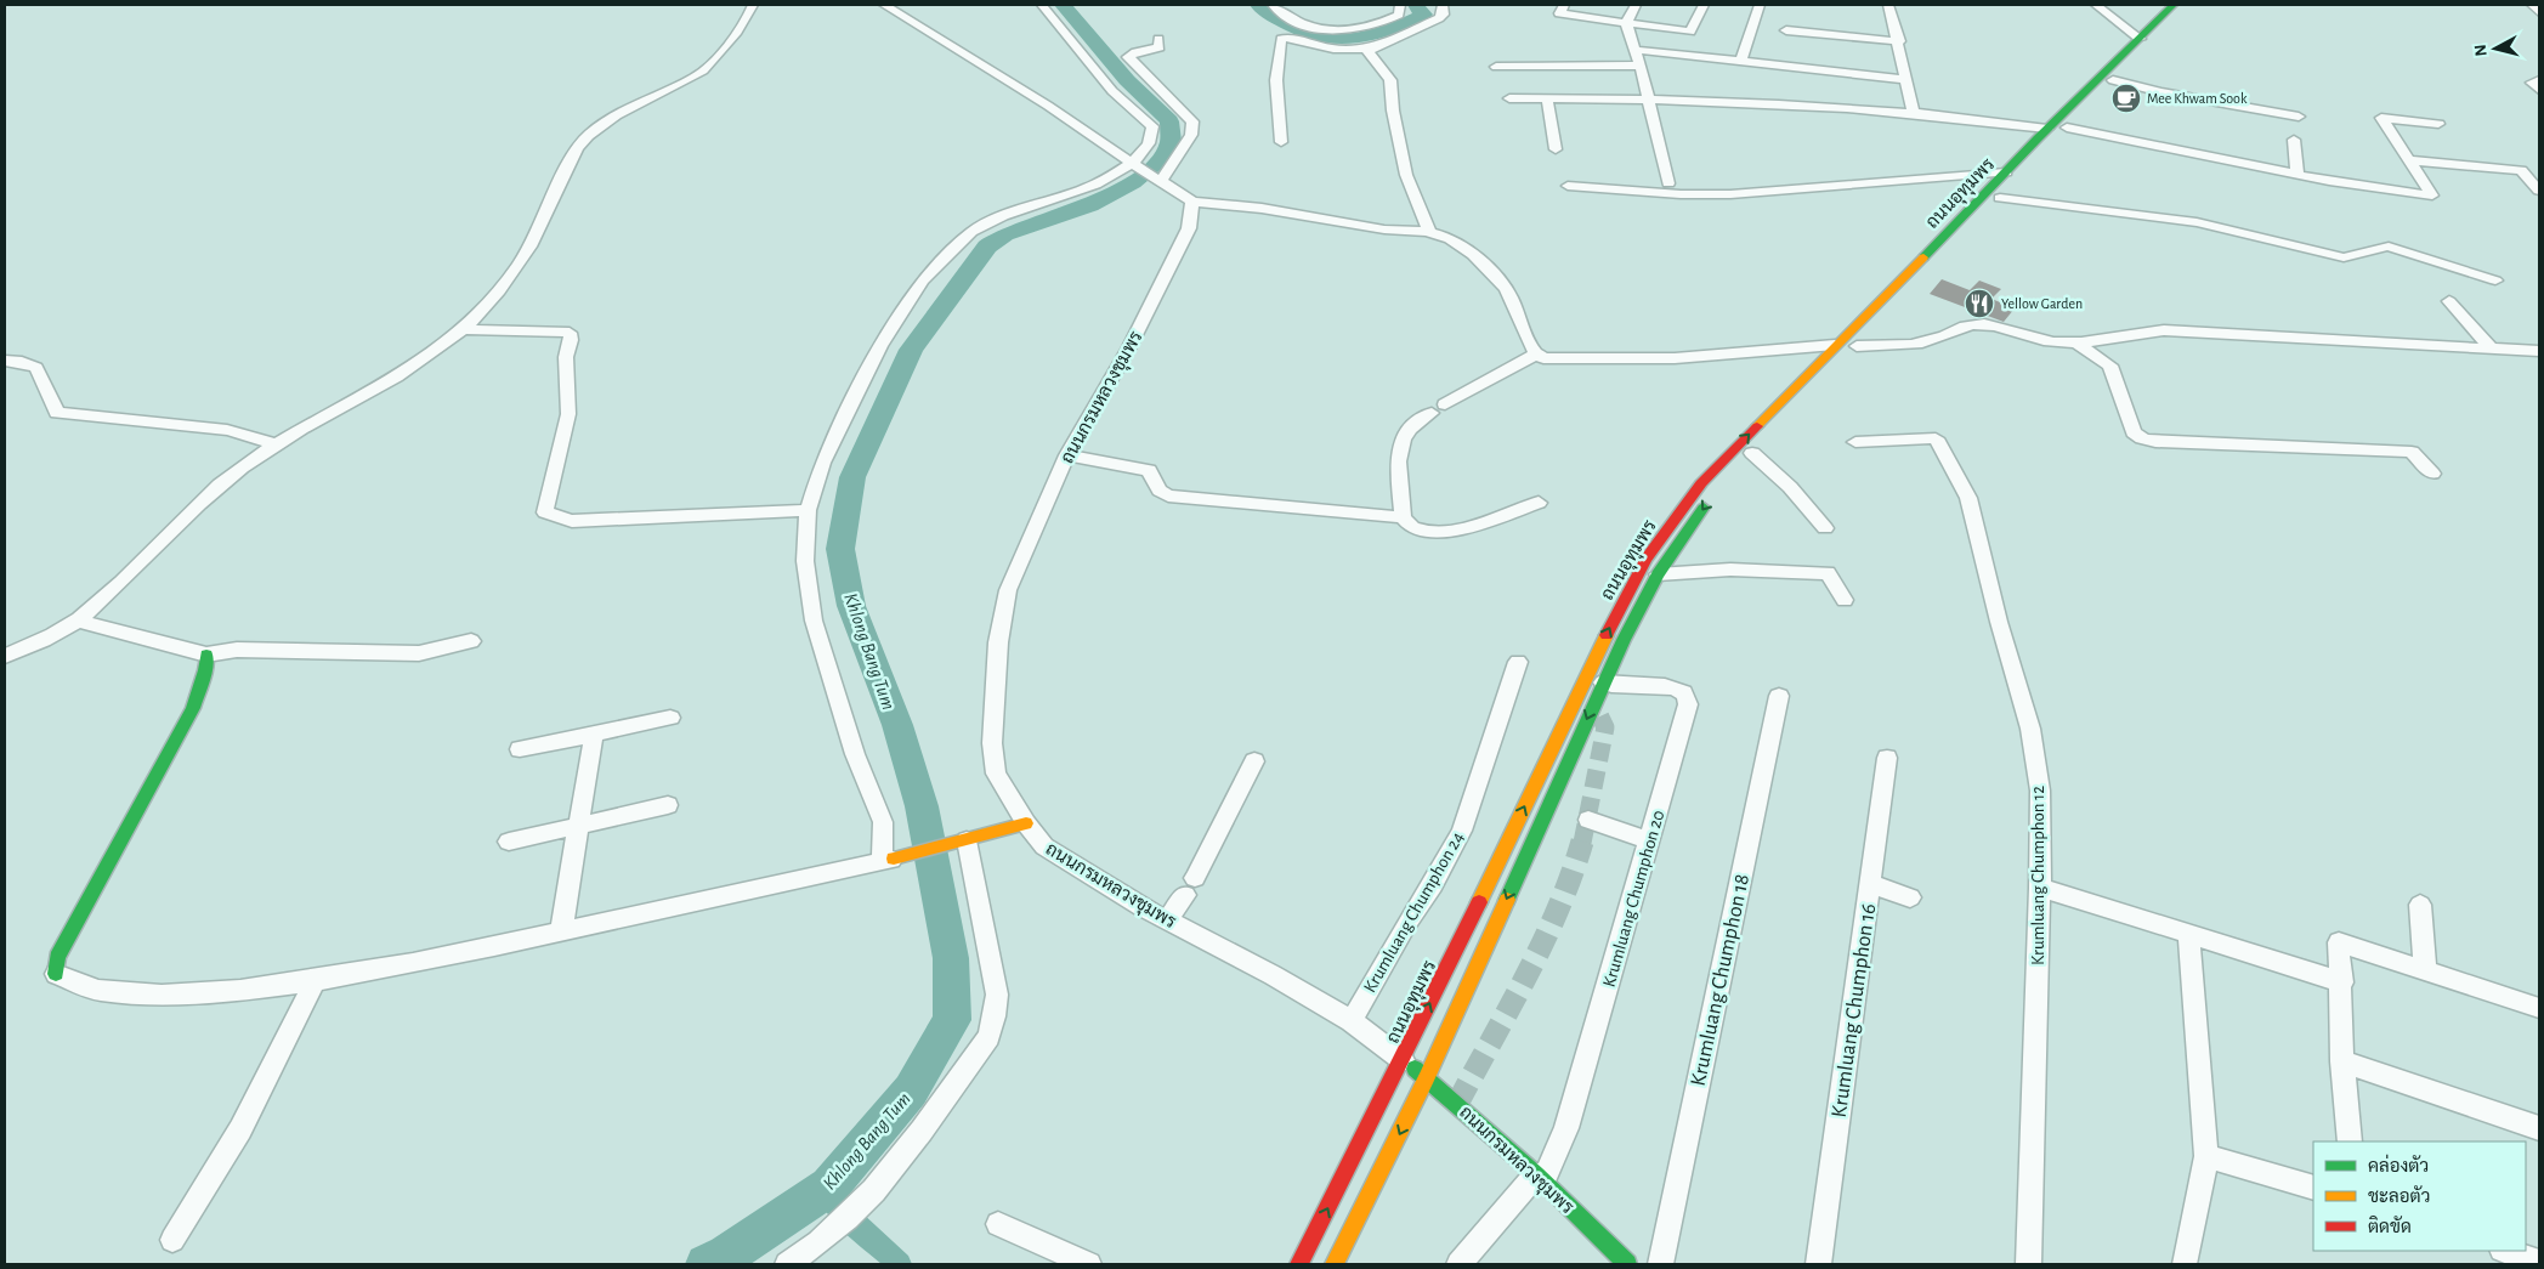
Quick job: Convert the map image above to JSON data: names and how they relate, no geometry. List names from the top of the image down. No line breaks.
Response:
{"streets":{"street":["ถนนอุทุมพร","ถนนกรมหลวงชุมพร","Krumluang Chumphon 12","Krumluang Chumphon 20","Krumluang Chumphon 24","Krumluang Chumphon 18","Krumluang Chumphon 16"]},"crossings":[["ถนนอุทุมพร","ถนนกรมหลวงชุมพร"],["ถนนอุทุมพร","Krumluang Chumphon 20"],["ถนนกรมหลวงชุมพร","Krumluang Chumphon 20"],["ถนนกรมหลวงชุมพร","Krumluang Chumphon 24"]],"water":["Khlong Bang Tum"],"places":{"cafe":["Mee Khwam Sook"],"restaurant":["Yellow Garden"]},"legend":["คล่องตัว","ชะลอตัว","ติดขัด"],"north":"left"}
